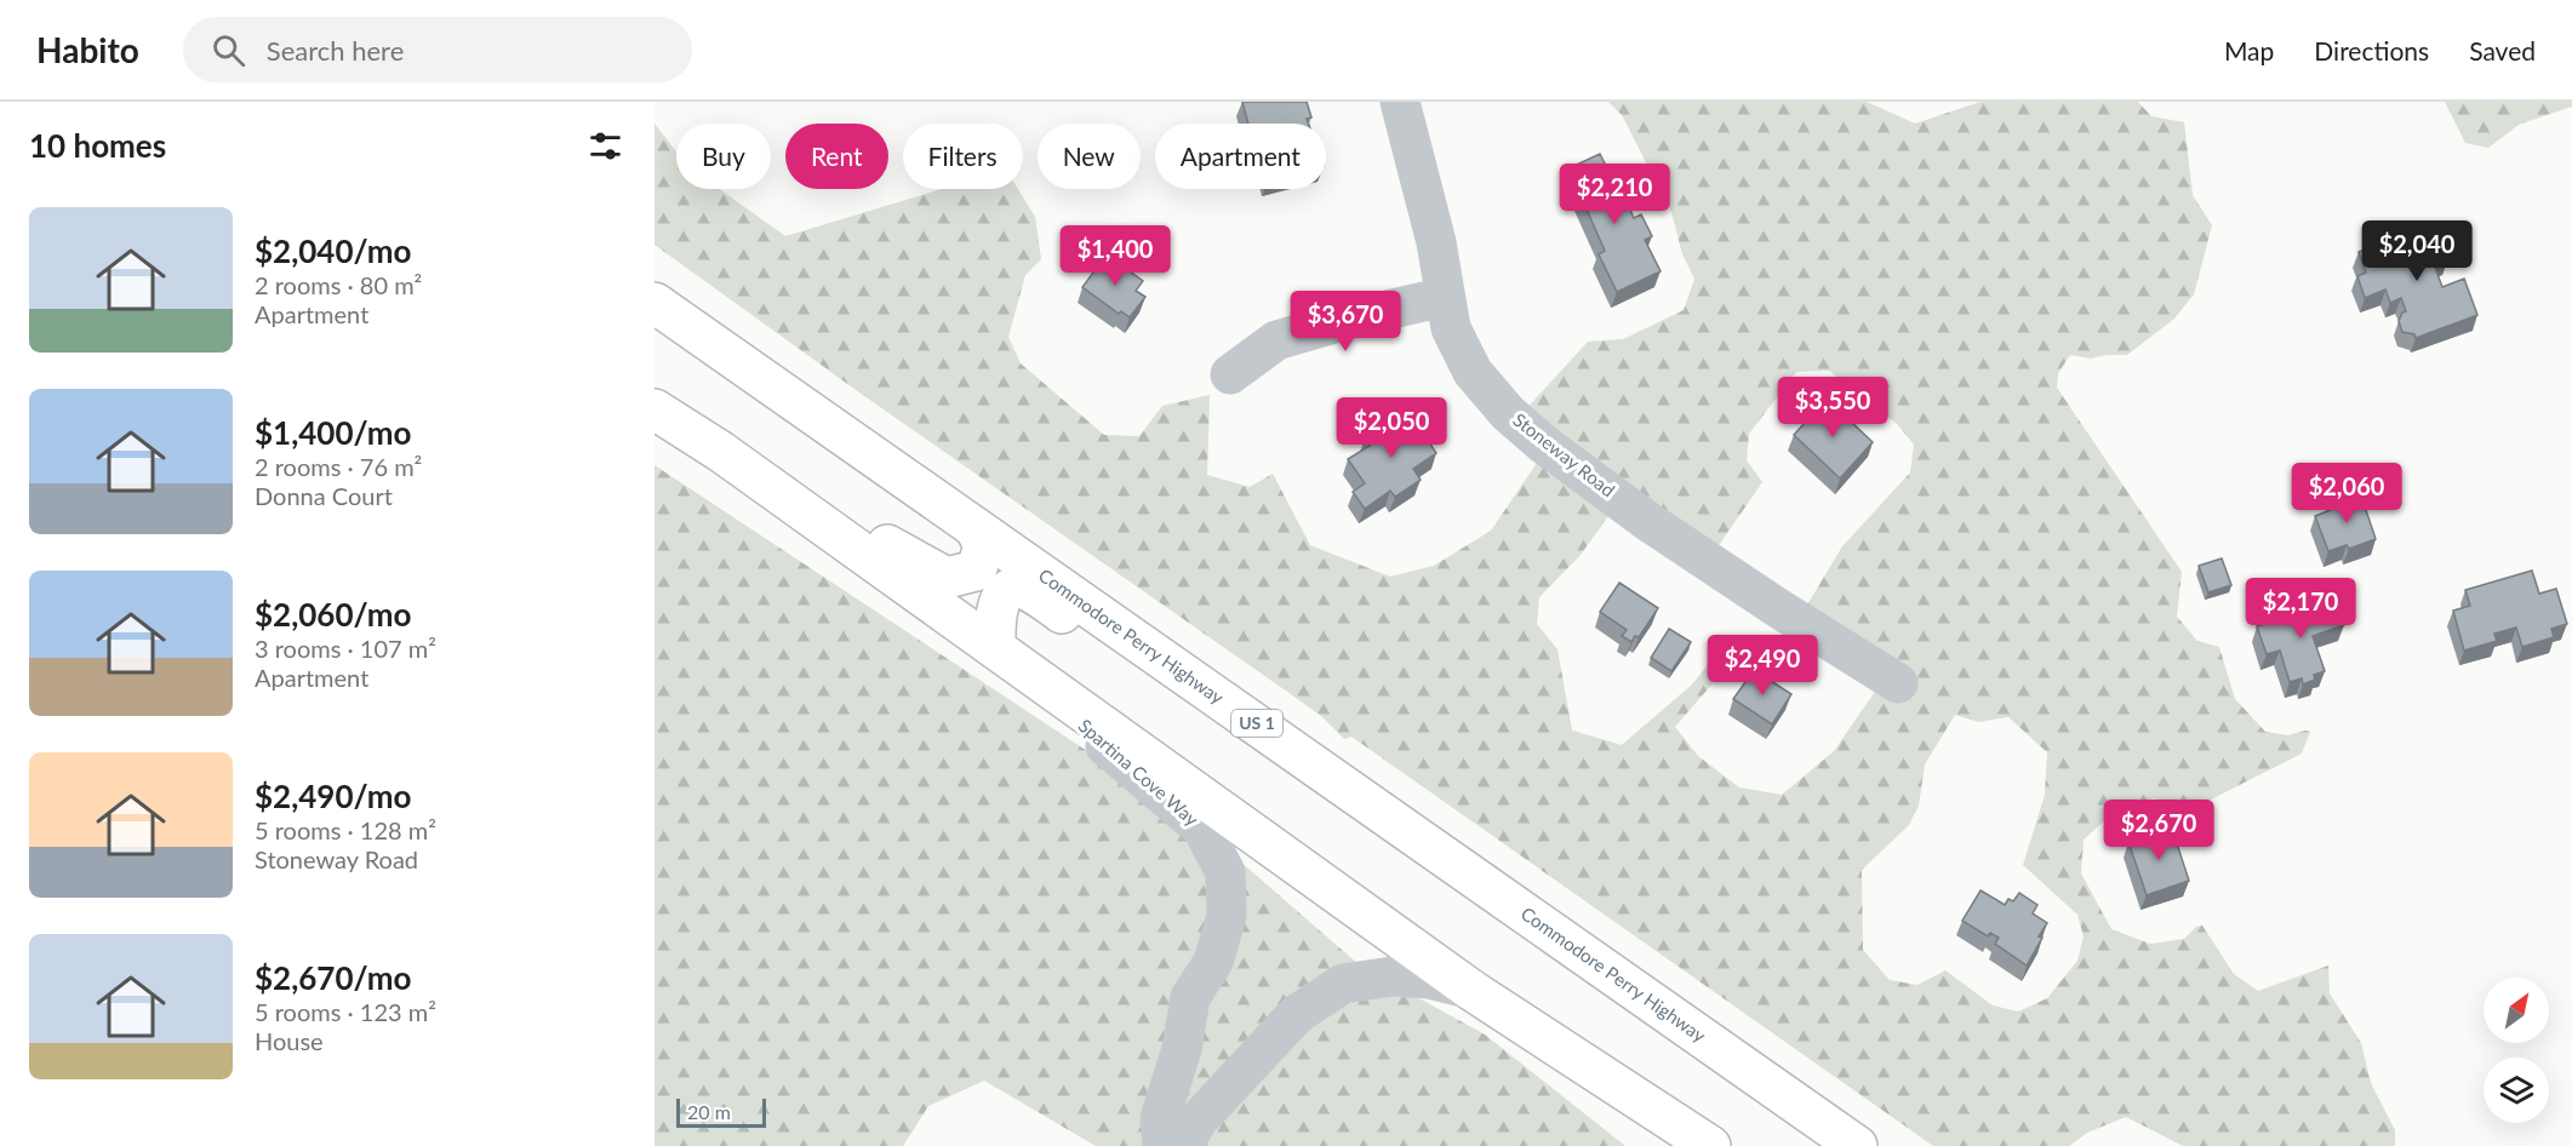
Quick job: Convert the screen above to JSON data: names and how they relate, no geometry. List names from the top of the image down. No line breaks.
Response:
{"streets":{"highway":["Commodore Perry Highway","US 1"],"street":["Stoneway Road","Spartina Cove Way"]},"scale_bar":"20 m","north":"top right","page":{"header":"Habito","search":"Search here","nav":["Map","Directions","Saved"],"heading":"10 homes","chip":["Buy","Rent","Filters","New","Apartment"],"price":["$2,210","$2,040","$1,400","$3,670","$3,550","$2,050","$2,060","$2,170","$2,490","$2,670"],"list":[{"name":"$2,040/mo","note":"2 rooms · 80 m² · Apartment"},{"name":"$1,400/mo","note":"2 rooms · 76 m² · Donna Court"},{"name":"$2,060/mo","note":"3 rooms · 107 m² · Apartment"},{"name":"$2,490/mo","note":"5 rooms · 128 m² · Stoneway Road"},{"name":"$2,670/mo","note":"5 rooms · 123 m² · House"}],"scale":"20 m"}}
